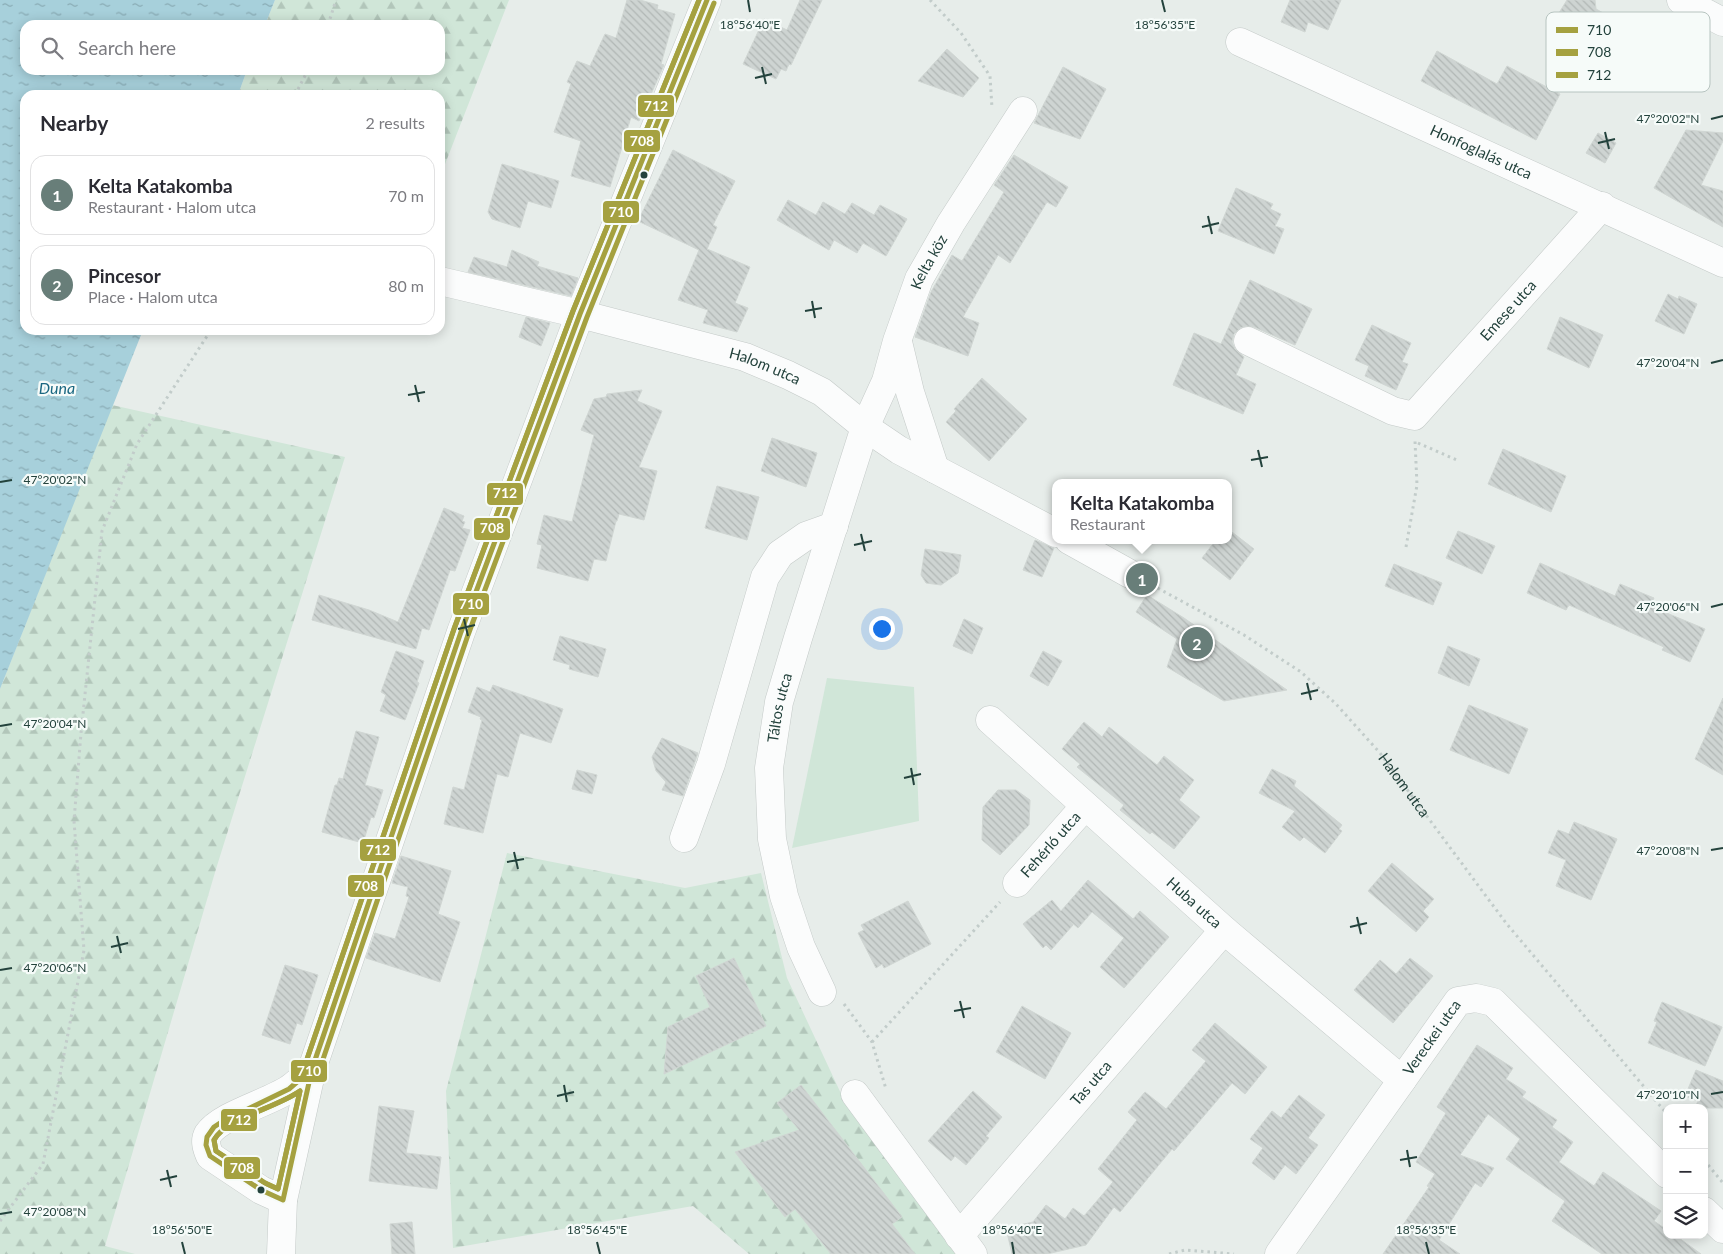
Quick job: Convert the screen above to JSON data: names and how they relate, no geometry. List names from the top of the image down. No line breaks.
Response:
{"streets":{"street":["Honfoglalás utca","Kelta köz","Emese utca","Halom utca","Táltos utca","Fehérló utca","Huba utca","Vereckei utca","Tas utca"]},"crossings":[["Honfoglalás utca","Emese utca"],["Kelta köz","Halom utca"],["Kelta köz","Táltos utca"],["Halom utca","Táltos utca"],["Fehérló utca","Huba utca"],["Huba utca","Vereckei utca"],["Huba utca","Tas utca"]],"water":["Duna"],"lines":["transit line 710","transit line 708","transit line 712"],"legend":["710","708","712"],"page":{"search":"Search here","heading":["Nearby","2 results"],"list":[{"mark":"1","name":"Kelta Katakomba","note":"Restaurant · Halom utca","value":"70 m"},{"mark":"2","name":"Pincesor","note":"Place · Halom utca","value":"80 m"}],"popup":["Kelta Katakomba","Restaurant"],"pins":["1","2"],"map_buttons":["+","−"]},"coordinates":["18°56'40\"E","18°56'35\"E","47°20'02\"N","47°20'04\"N","47°20'06\"N","47°20'08\"N","47°20'10\"N","18°56'50\"E","18°56'45\"E"]}
